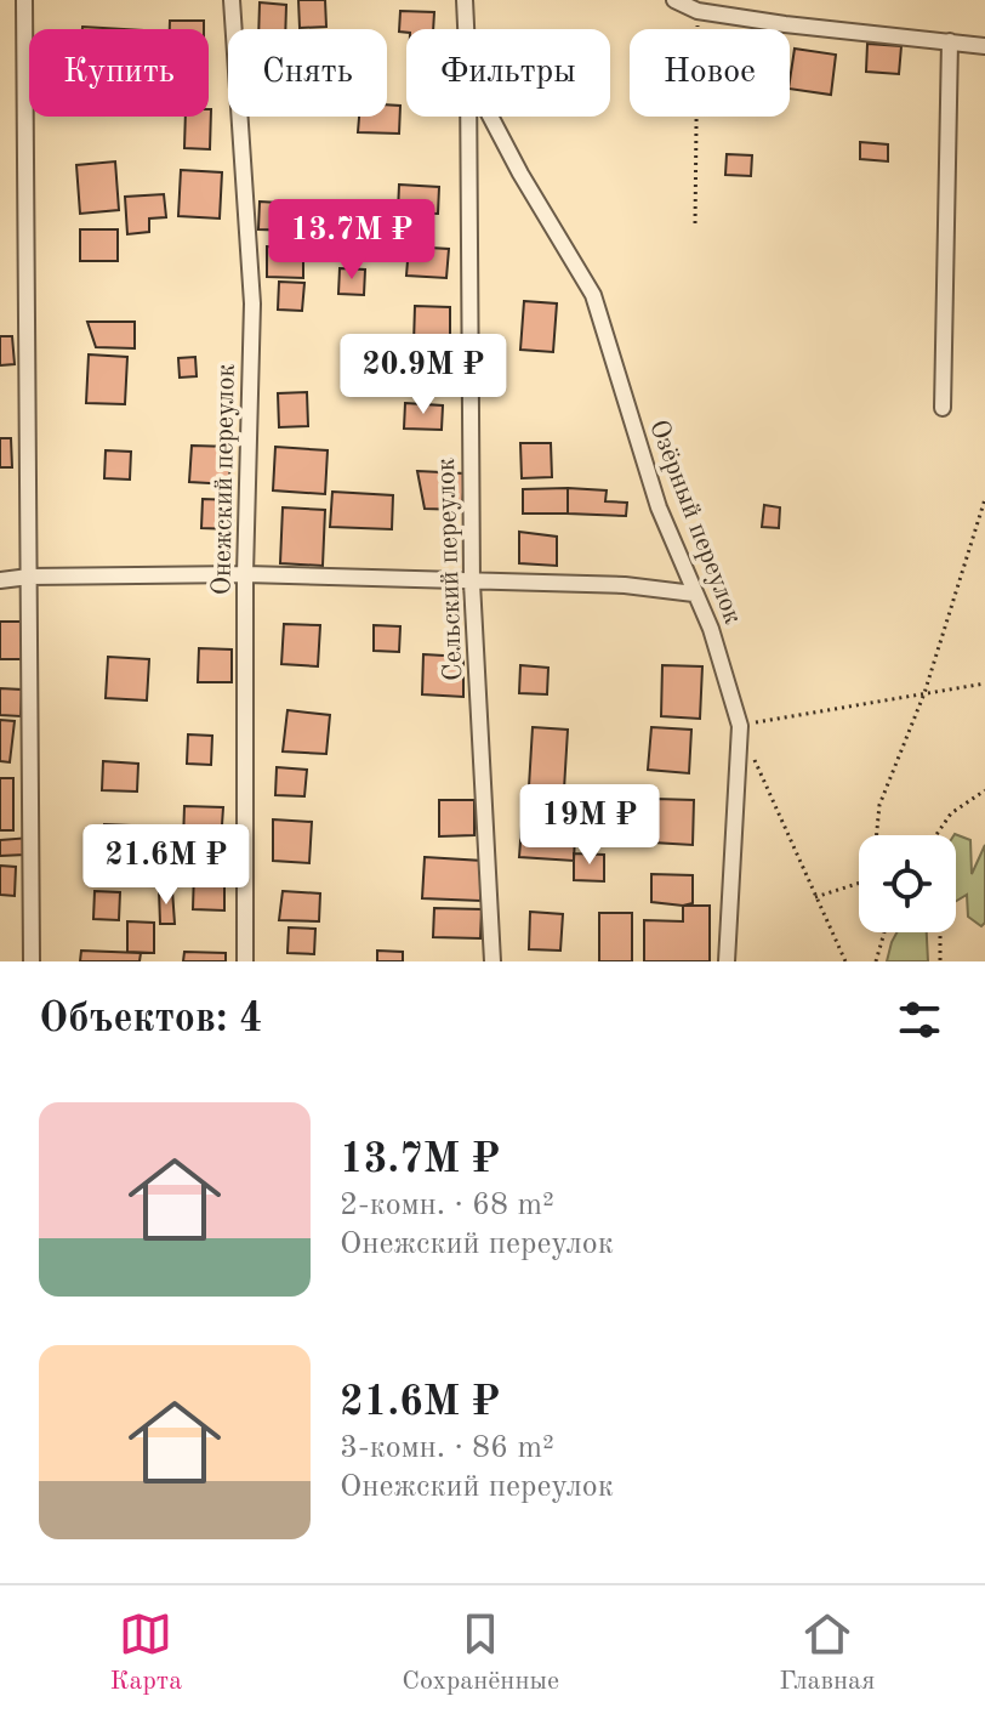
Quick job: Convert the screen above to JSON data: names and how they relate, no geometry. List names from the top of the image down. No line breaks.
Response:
{"streets":{"street":["Онежский переулок","Озёрный переулок","Сельский переулок"]},"page":{"chip":["Купить","Снять","Фильтры","Новое"],"price":["13.7M ₽","20.9M ₽","19M ₽","21.6M ₽"],"heading":"Объектов: 4","list":[{"name":"13.7M ₽","note":"2-комн. · 68 m² · Онежский переулок"},{"name":"21.6M ₽","note":"3-комн. · 86 m² · Онежский переулок"}],"tabs":["Карта","Сохранённые","Главная"]}}
